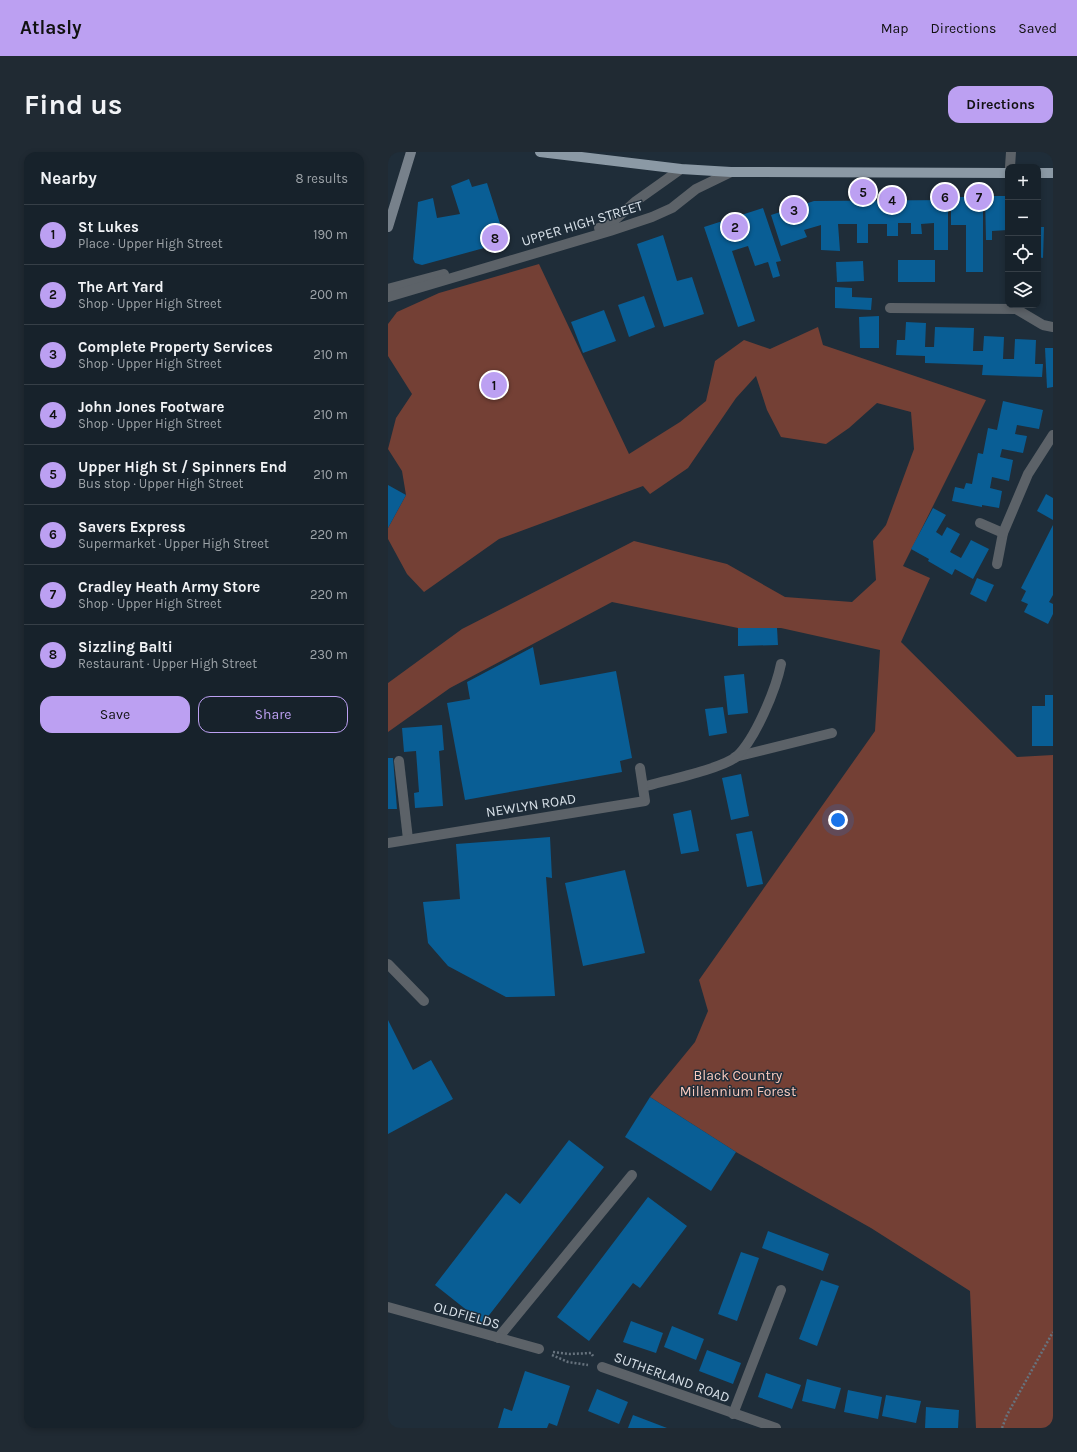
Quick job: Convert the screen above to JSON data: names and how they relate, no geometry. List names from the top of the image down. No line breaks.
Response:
{"streets":{"main road":["UPPER HIGH STREET"],"street":["NEWLYN ROAD","OLDFIELDS","SUTHERLAND ROAD"]},"parks":["Black Country Millennium Forest"],"page":{"header":"Atlasly","nav":["Map","Directions","Saved"],"buttons":["Directions",["Save","Share"]],"title":"Find us","heading":["Nearby","8 results"],"map_buttons":["+","−"],"pins":["5","6","7","4","3","2","8","1"],"list":[{"mark":"1","name":"St Lukes","note":"Place · Upper High Street","value":"190 m"},{"mark":"2","name":"The Art Yard","note":"Shop · Upper High Street","value":"200 m"},{"mark":"3","name":"Complete Property Services","note":"Shop · Upper High Street","value":"210 m"},{"mark":"4","name":"John Jones Footware","note":"Shop · Upper High Street","value":"210 m"},{"mark":"5","name":"Upper High St / Spinners End","note":"Bus stop · Upper High Street","value":"210 m"},{"mark":"6","name":"Savers Express","note":"Supermarket · Upper High Street","value":"220 m"},{"mark":"7","name":"Cradley Heath Army Store","note":"Shop · Upper High Street","value":"220 m"},{"mark":"8","name":"Sizzling Balti","note":"Restaurant · Upper High Street","value":"230 m"}]}}
